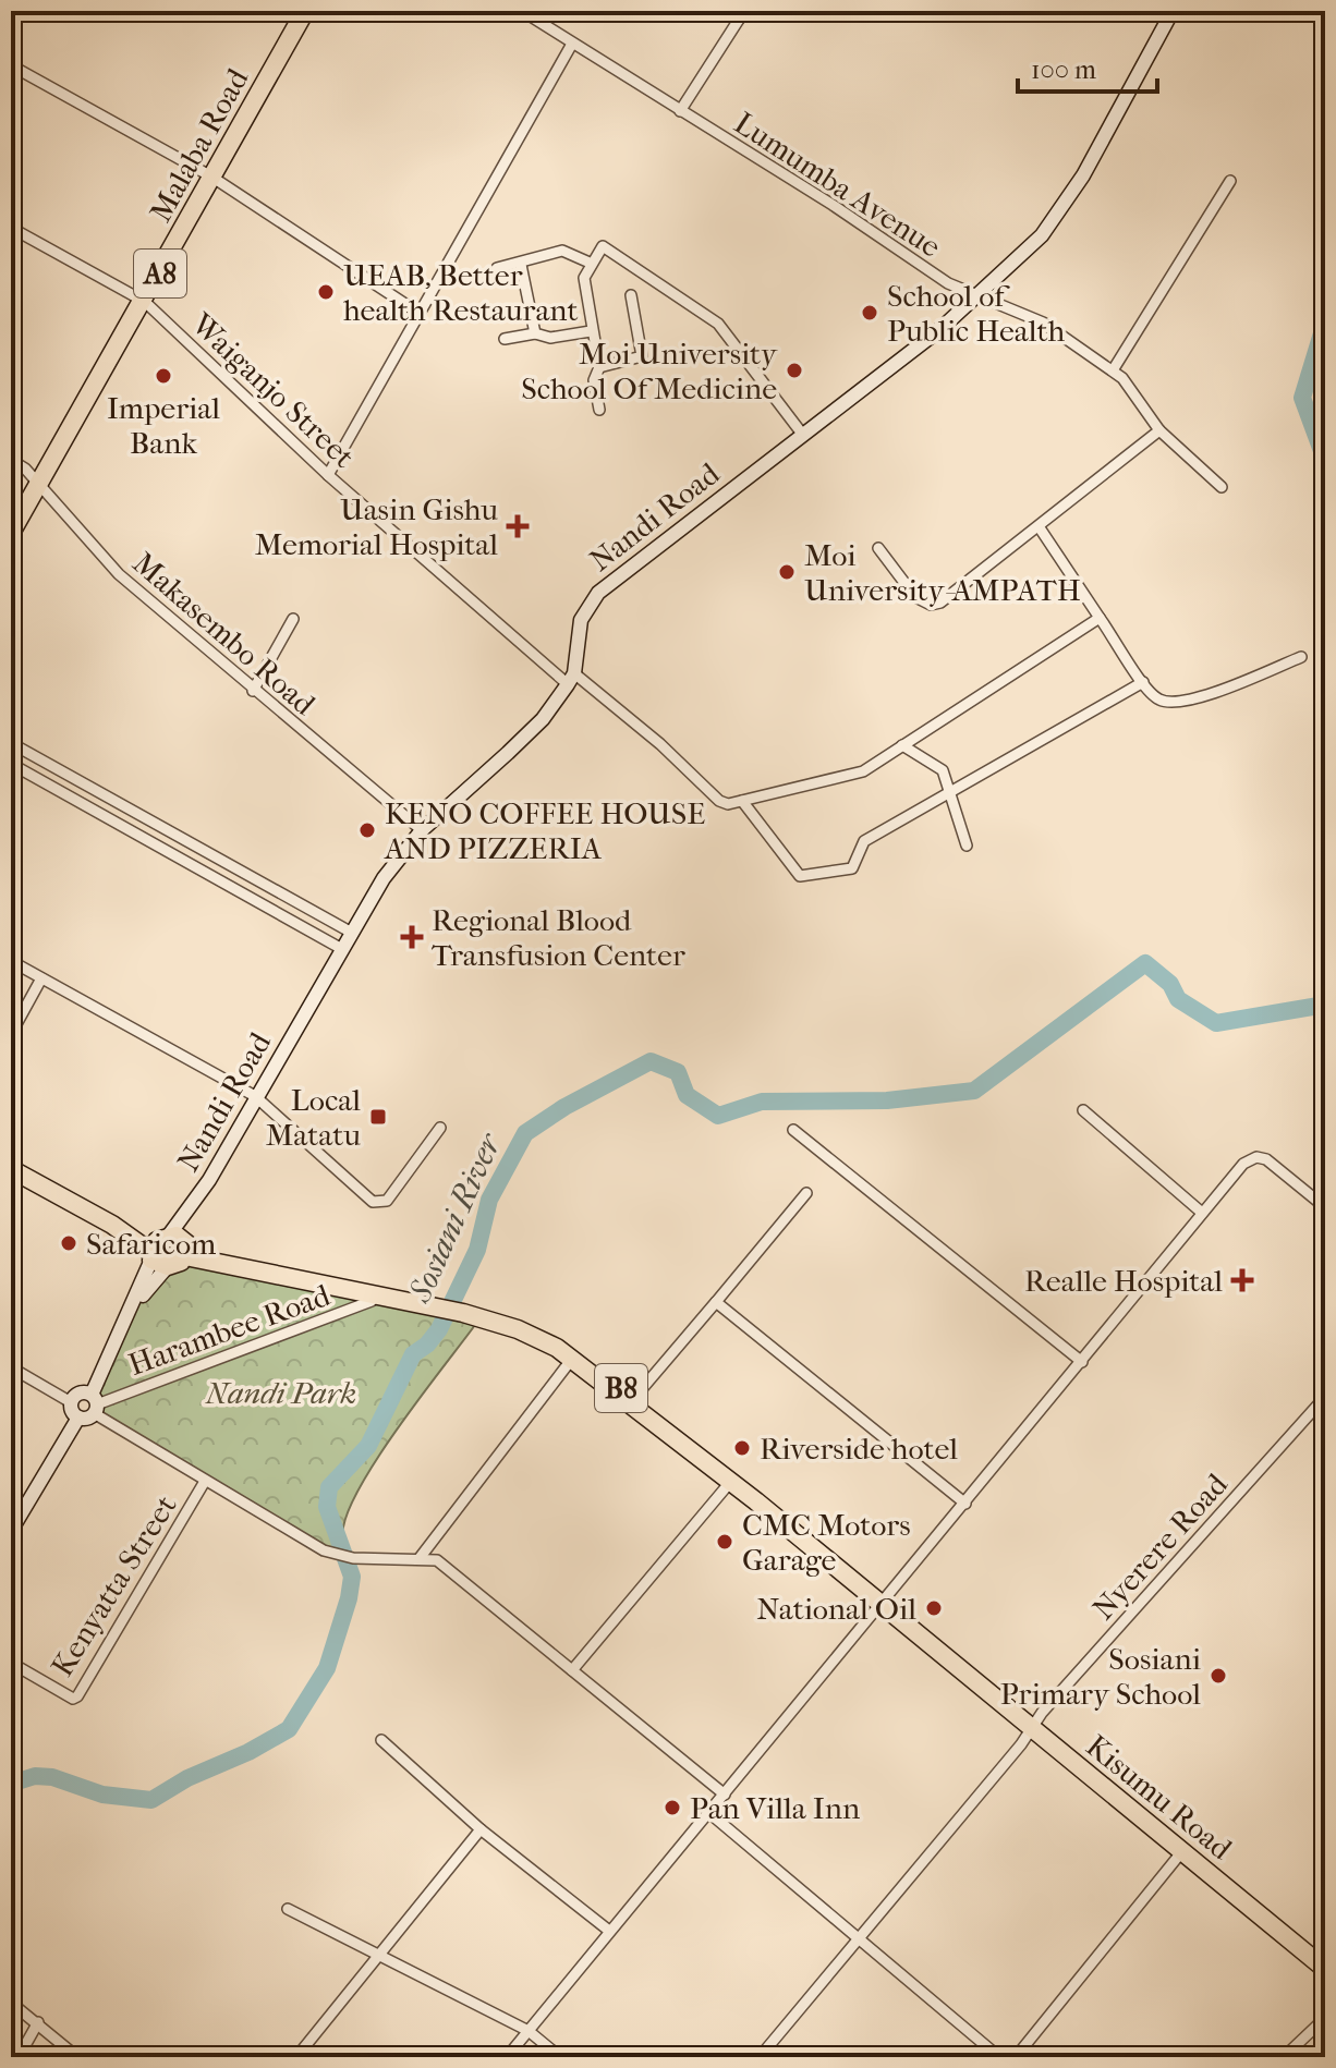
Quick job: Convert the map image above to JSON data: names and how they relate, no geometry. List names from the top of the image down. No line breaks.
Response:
{"streets":{"highway":["Malaba Road","A8","B8","Kisumu Road"],"street":["Lumumba Avenue","Waiganjo Street","Nandi Road","Makasembo Road","Harambee Road","Nyerere Road","Kenyatta Street"]},"crossings":[["Malaba Road","Waiganjo Street"],["Malaba Road","Makasembo Road"],["Lumumba Avenue","Nandi Road"],["Waiganjo Street","Nandi Road"],["Nandi Road","Makasembo Road"],["Nandi Road","Harambee Road"],["Nandi Road","B8"],["Nandi Road","Kenyatta Street"],["Harambee Road","B8"],["Harambee Road","Kenyatta Street"],["B8","Kisumu Road"],["Nyerere Road","Kisumu Road"]],"water":["Sosiani River"],"parks":["Nandi Park"],"places":{"other":["UEAB, Better health Restaurant","School of Public Health","Moi University School Of Medicine","Imperial Bank","Moi University-AMPATH","KENO COFFEE HOUSE AND PIZZERIA","Safaricom","Riverside hotel","CMC Motors Garage","National Oil","Sosiani Primary School","Pan Villa Inn"],"health":["Uasin Gishu Memorial Hospital","Regional Blood Transfusion Center","Realle Hospital"],"transit":["Local Matatu"]},"scale_bar":"100 m"}
